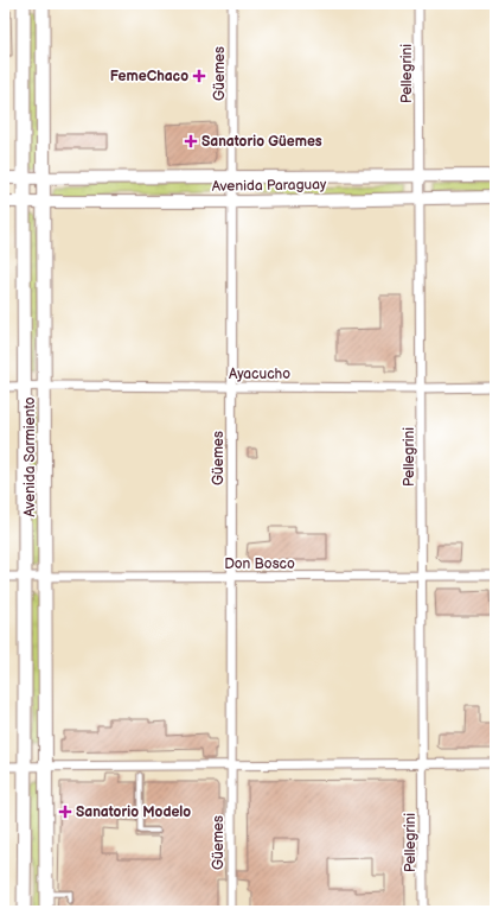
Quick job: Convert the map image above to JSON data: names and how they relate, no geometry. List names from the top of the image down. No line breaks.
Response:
{"streets":{"main road":["Avenida Paraguay","Avenida Sarmiento"],"street":["Güemes","Pellegrini","Ayacucho","Don Bosco"]},"crossings":[["Güemes","Avenida Paraguay"],["Güemes","Ayacucho"],["Güemes","Don Bosco"],["Pellegrini","Avenida Paraguay"],["Pellegrini","Ayacucho"],["Pellegrini","Don Bosco"],["Avenida Paraguay","Avenida Sarmiento"],["Ayacucho","Avenida Sarmiento"],["Avenida Sarmiento","Don Bosco"]],"places":{"health":["FemeChaco","Sanatorio Güemes","Sanatorio Modelo"]}}
